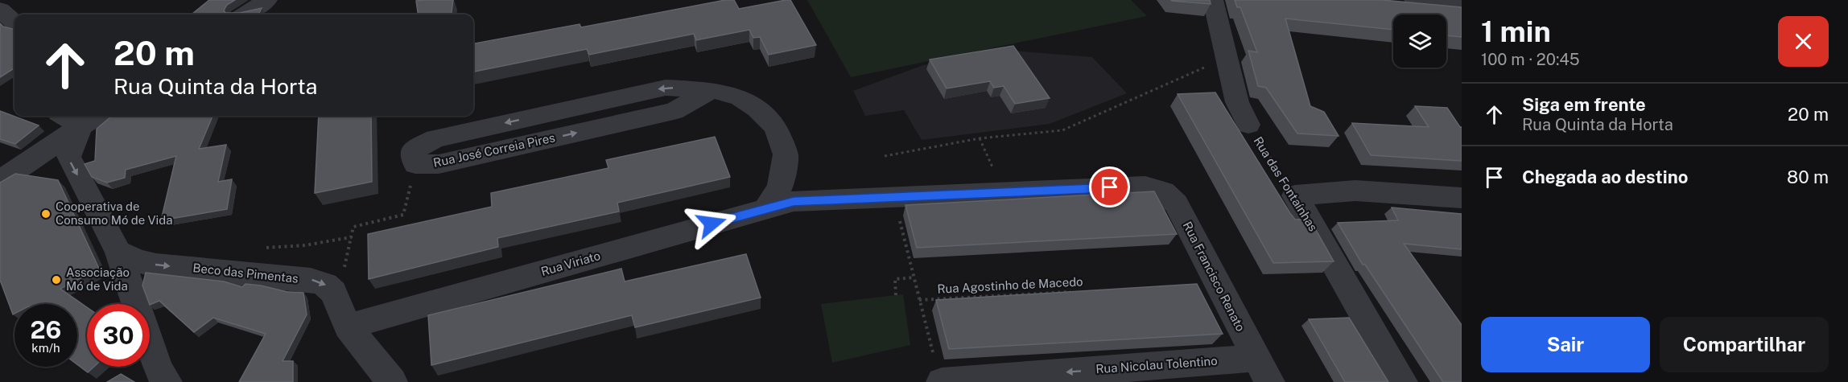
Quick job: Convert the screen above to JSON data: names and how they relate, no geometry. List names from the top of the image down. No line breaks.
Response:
{"streets":{"street":["Rua José Correia Pires","Rua das Fontaínhas","Rua Viriato","Beco das Pimentas","Rua Francisco Renato","Rua Nicolau Tolentino"],"path":["Rua Agostinho de Macedo"]},"crossings":[["Rua José Correia Pires","Rua Viriato"],["Rua Viriato","Beco das Pimentas"],["Rua Viriato","Rua Francisco Renato"],["Rua Francisco Renato","Rua Nicolau Tolentino"]],"one_way":["Beco das Pimentas","Rua Nicolau Tolentino"],"places":["Cooperativa de Consumo Mó de Vida","Associação Mó de Vida"],"page":{"heading":["1 min","100 m · 20:45"],"turn":["20 m","Rua Quinta da Horta"],"list":[{"name":"Siga em frente","note":"Rua Quinta da Horta","value":"20 m"},{"name":"Chegada ao destino","value":"80 m"}],"speed":"26 km/h","limit":"30","buttons":["Sair","Compartilhar"]}}
